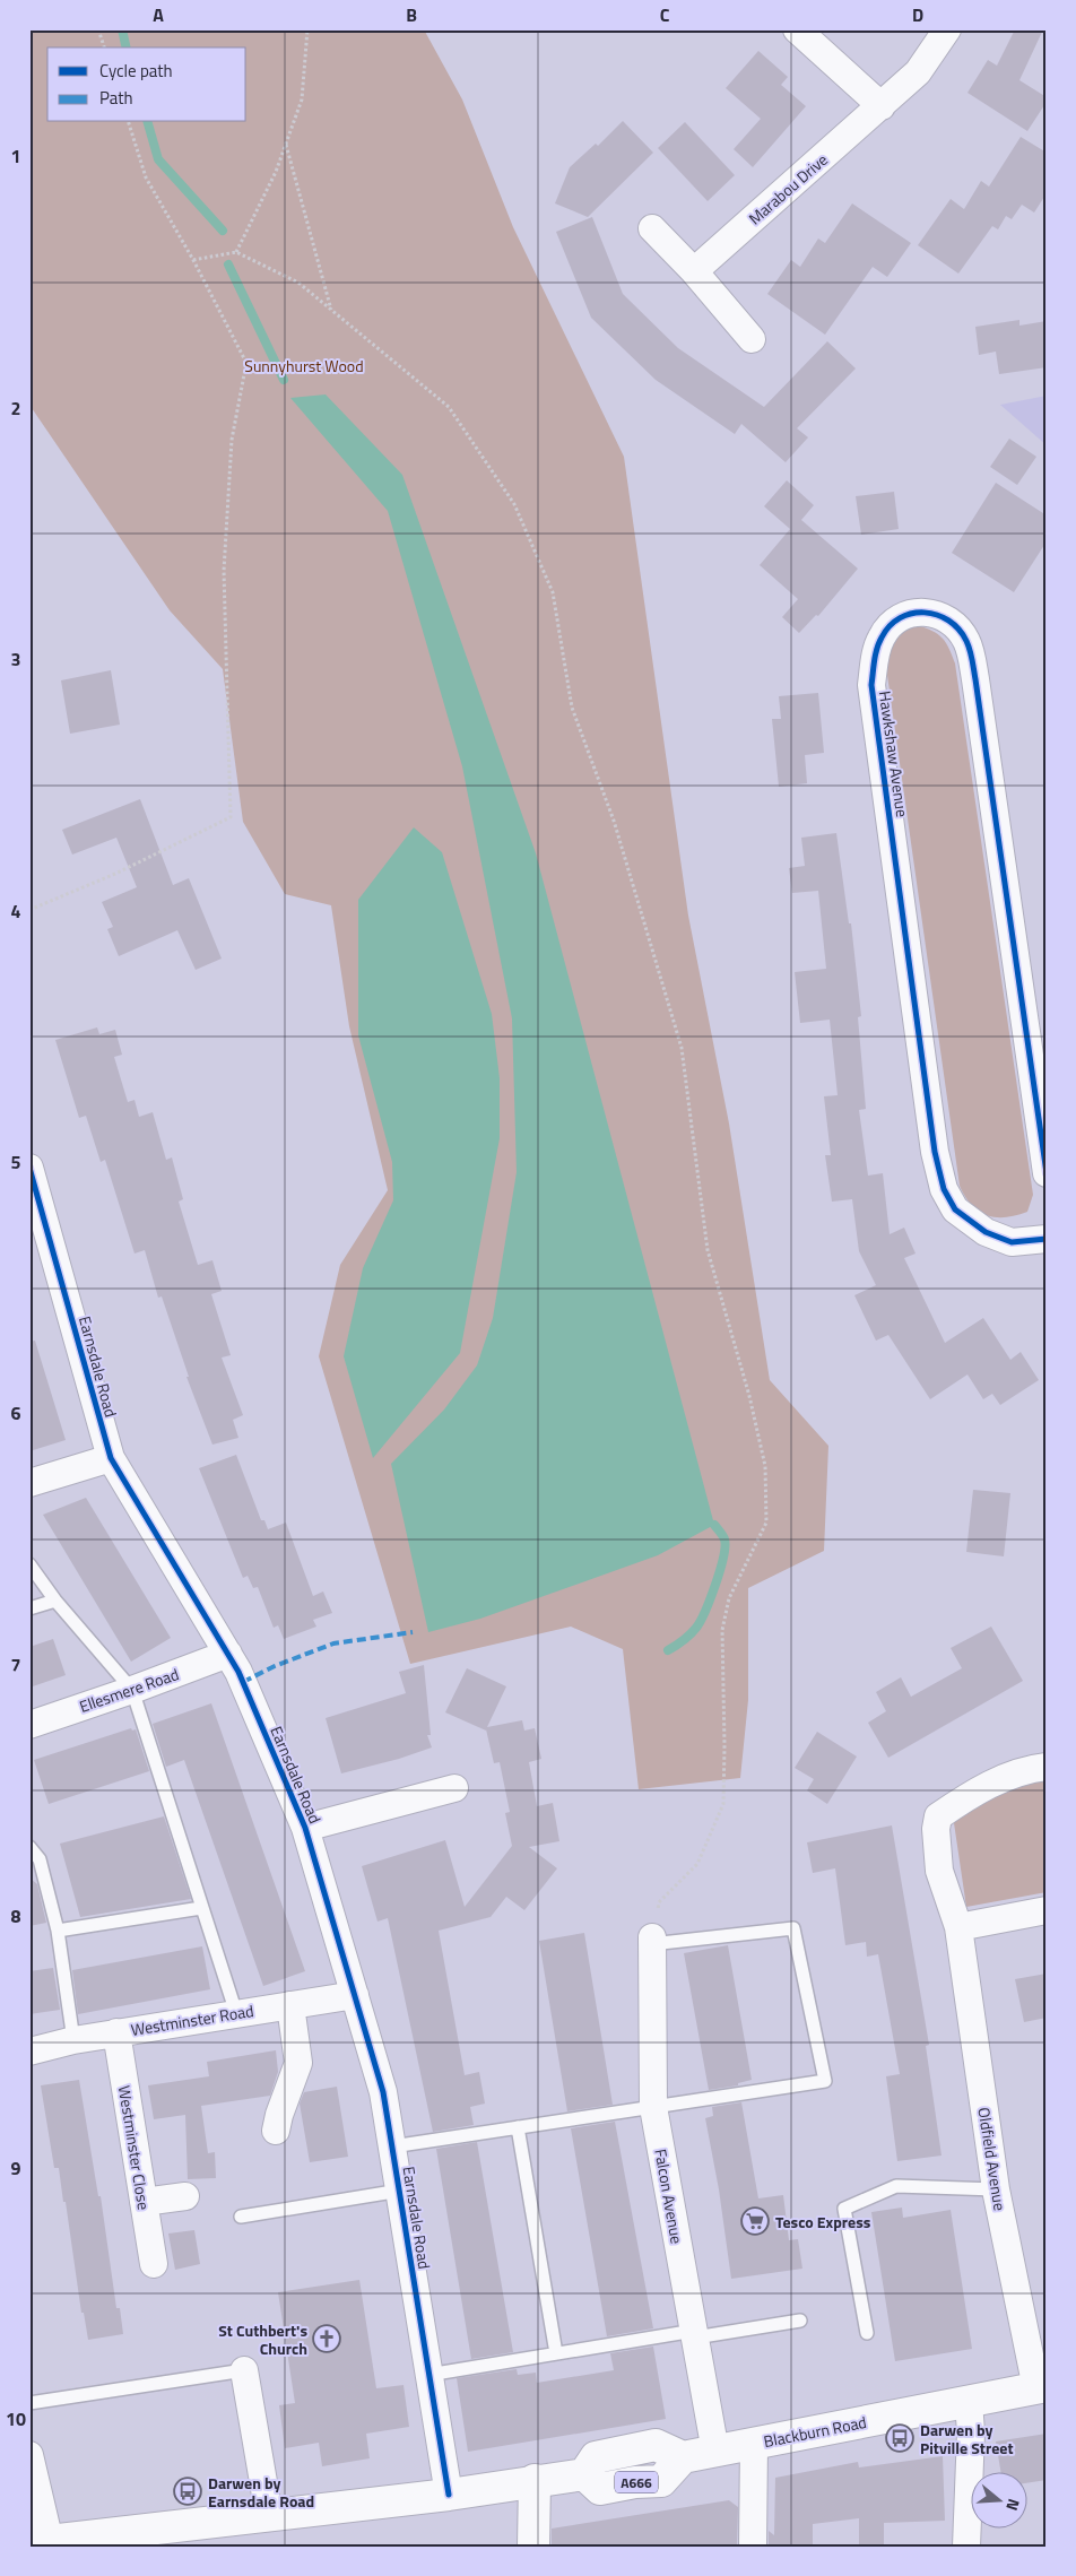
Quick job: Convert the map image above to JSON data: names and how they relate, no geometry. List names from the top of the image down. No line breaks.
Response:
{"streets":{"main road":["Blackburn Road","A666"],"street":["Marabou Drive","Hawkshaw Avenue","Earnsdale Road","Ellesmere Road","Westminster Road","Westminster Close","Oldfield Avenue","Falcon Avenue"]},"crossings":[["Earnsdale Road","Ellesmere Road"],["Earnsdale Road","Westminster Road"],["Earnsdale Road","Blackburn Road"],["Westminster Road","Westminster Close"],["Oldfield Avenue","Blackburn Road"],["Falcon Avenue","Blackburn Road"]],"parks":["Sunnyhurst Wood"],"places":{"supermarket":["Tesco Express"],"church":["St Cuthbert's Church"],"bus stop":["Darwen by Pitville Street","Darwen by Earnsdale Road"]},"legend":["Cycle path","Path"],"north":"right","grid":{"columns":["A","B","C","D"],"rows":["1","2","3","4","5","6","7","8","9","10"]}}
